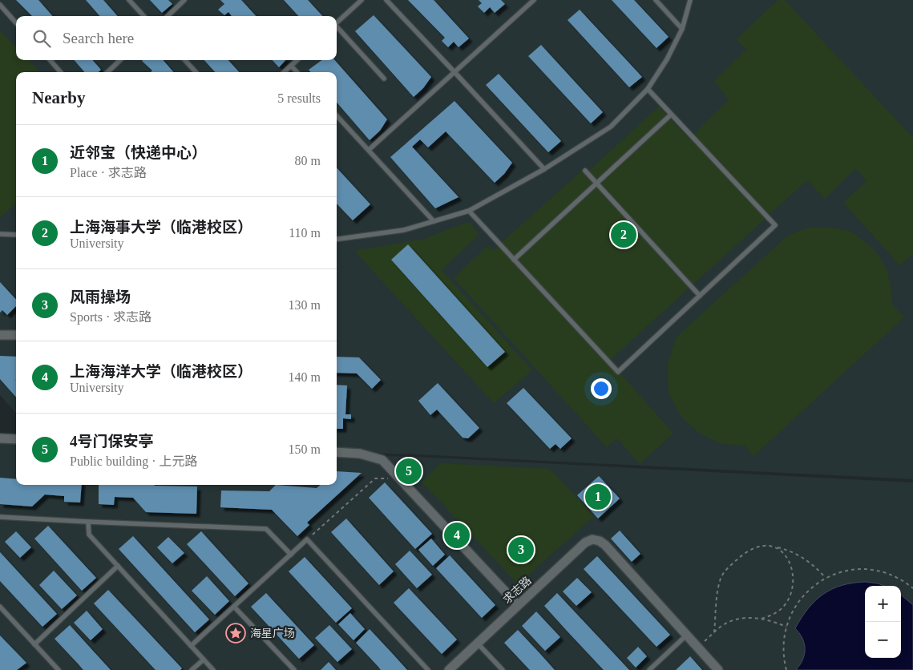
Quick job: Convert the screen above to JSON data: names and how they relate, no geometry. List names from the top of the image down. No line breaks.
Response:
{"streets":{"street":["求志路"]},"places":{"place":["海星广场"]},"page":{"search":"Search here","heading":["Nearby","5 results"],"list":[{"mark":"1","name":"近邻宝（快递中心）","note":"Place · 求志路","value":"80 m"},{"mark":"2","name":"上海海事大学（临港校区）","note":"University","value":"110 m"},{"mark":"3","name":"风雨操场","note":"Sports · 求志路","value":"130 m"},{"mark":"4","name":"上海海洋大学（临港校区）","note":"University","value":"140 m"},{"mark":"5","name":"4号门保安亭","note":"Public building · 上元路","value":"150 m"}],"pins":["2","5","1","4","3"],"map_buttons":["+","−"]}}
